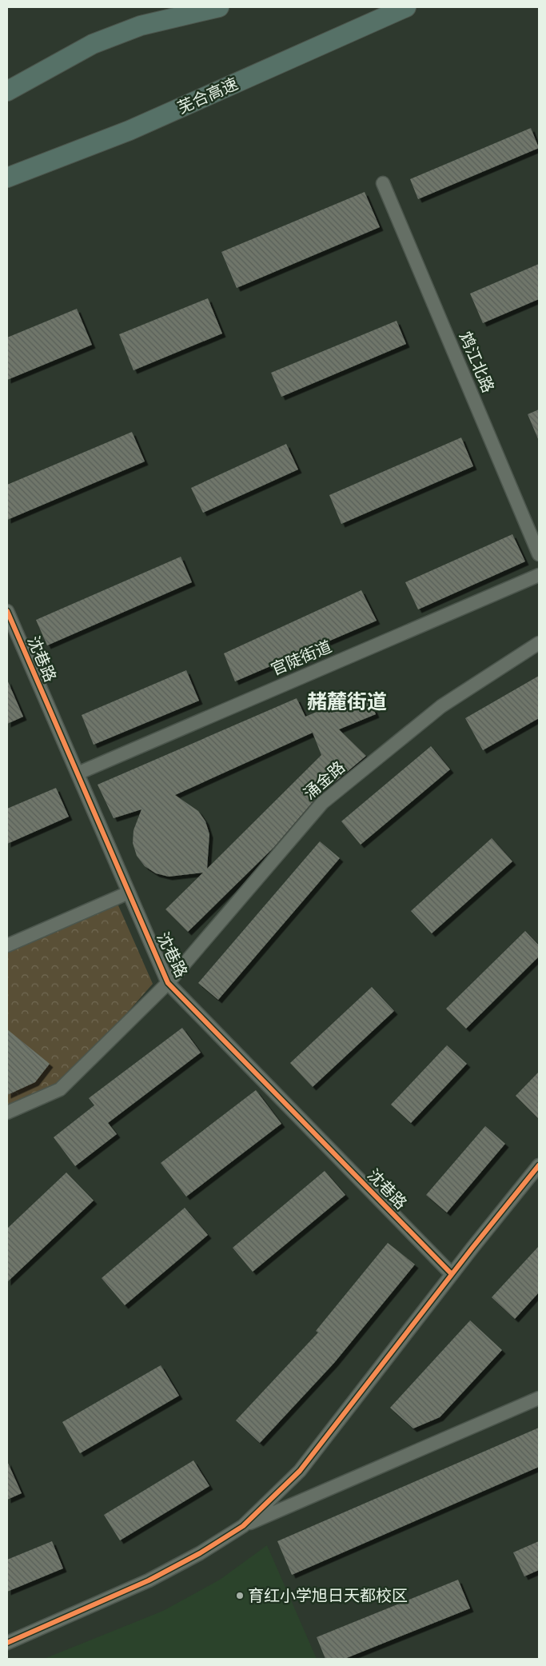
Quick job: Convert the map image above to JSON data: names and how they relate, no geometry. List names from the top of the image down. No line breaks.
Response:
{"streets":{"highway":["芜合高速"],"street":["鸩江北路","官陡街道","沈巷路","涌金路"]},"crossings":[["官陡街道","沈巷路"],["沈巷路","涌金路"]],"districts":["赭麓街道"],"places":["育红小学旭日天都校区"]}
